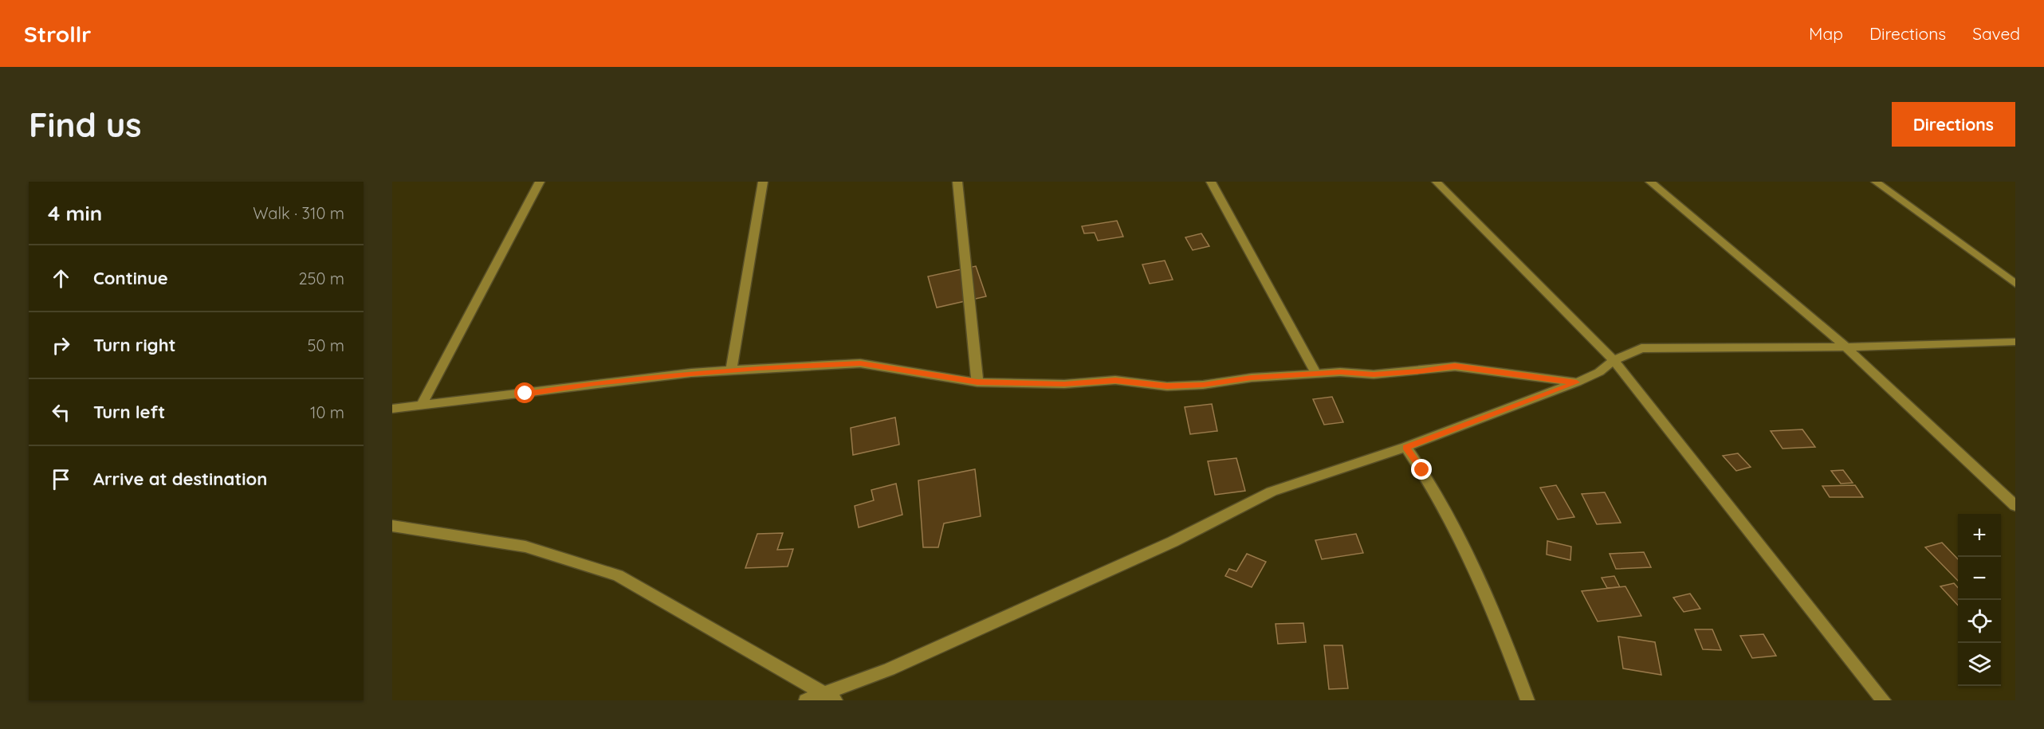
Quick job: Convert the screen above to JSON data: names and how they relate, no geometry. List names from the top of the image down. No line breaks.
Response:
{"page":{"header":"Strollr","nav":["Map","Directions","Saved"],"buttons":"Directions","title":"Find us","heading":["4 min","Walk · 310 m"],"list":[["Continue","250 m"],["Turn right","50 m"],["Turn left","10 m"],"Arrive at destination"],"map_buttons":["+","−"]}}
